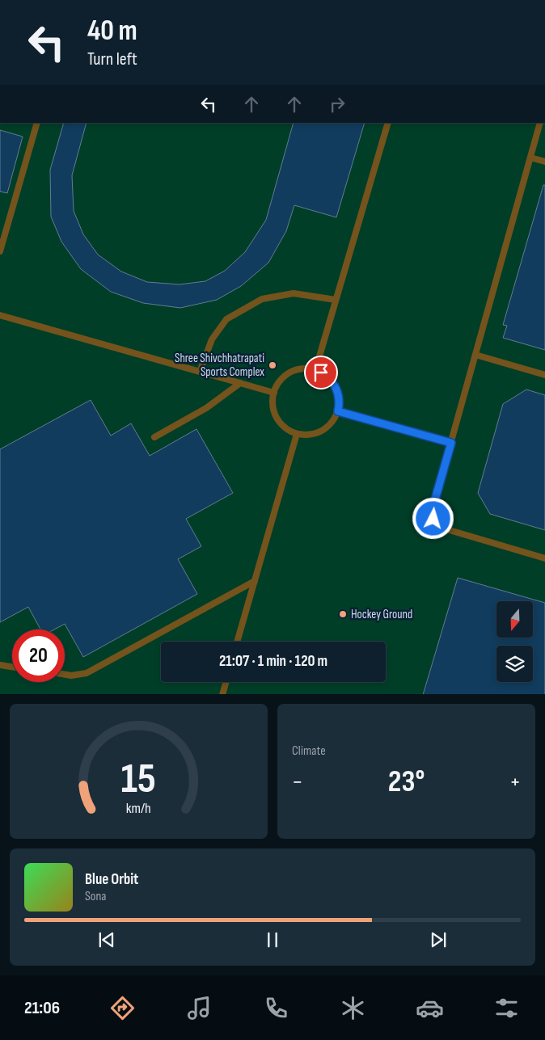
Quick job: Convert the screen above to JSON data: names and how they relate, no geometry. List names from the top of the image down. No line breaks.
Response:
{"places":["Shree Shivchhatrapati Sports Complex","Hockey Ground"],"north":"bottom","page":{"turn":["40 m","Turn left"],"limit":"20","trip":"21:07 · 1 min · 120 m","tile":"Climate","heat":["−","23°","+"],"song":["Blue Orbit","Sona"],"tabs":"21:06","gauge":["15","km/h"]}}
